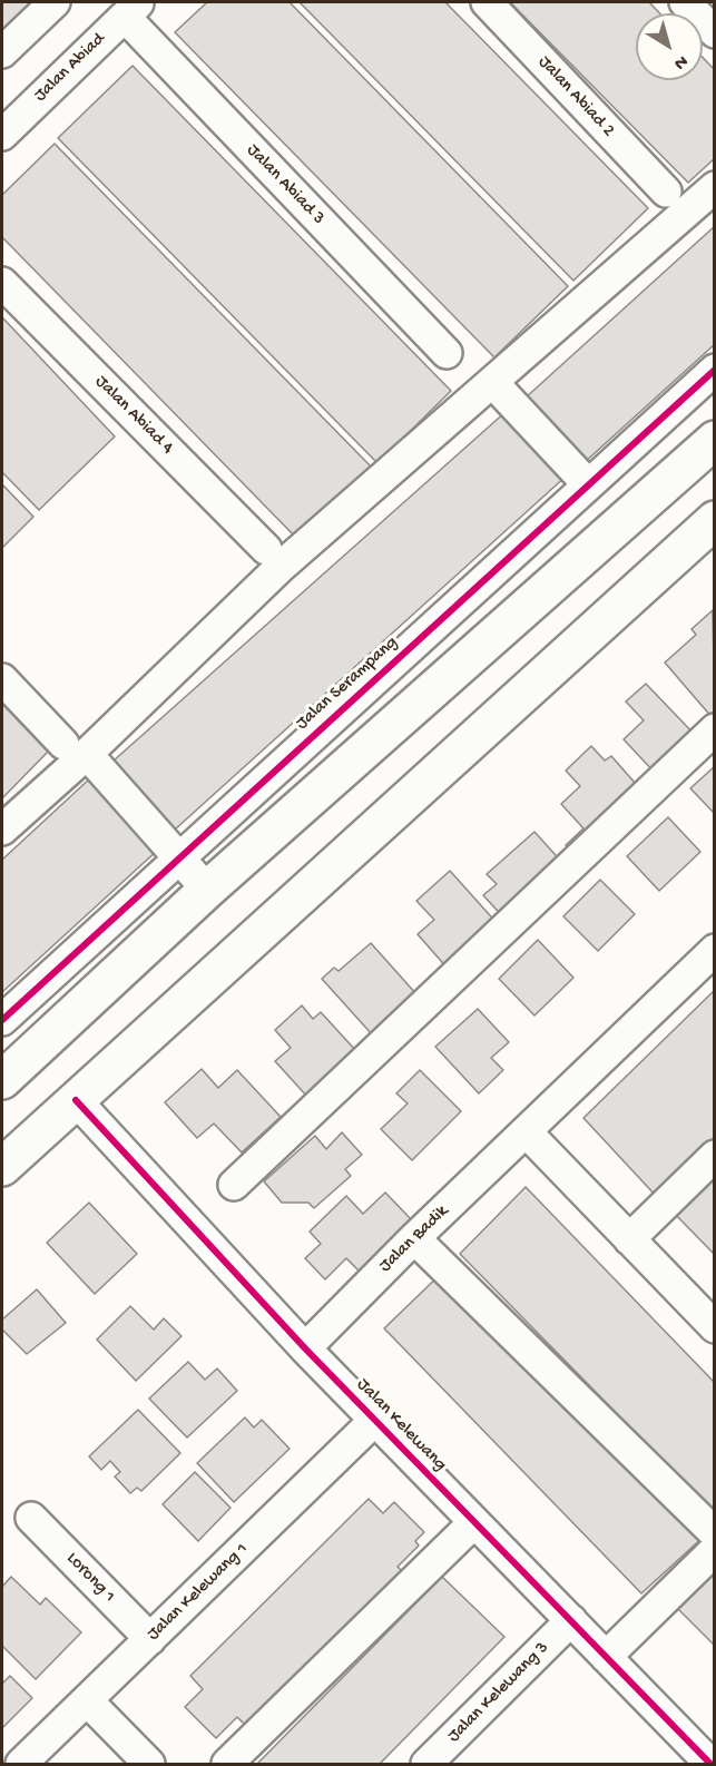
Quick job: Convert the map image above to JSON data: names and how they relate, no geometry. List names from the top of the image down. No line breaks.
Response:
{"streets":{"street":["Jalan Abiad","Jalan Abiad 2","Jalan Abiad 3","Jalan Abiad 4","Jalan Serampang","Jalan Badik","Jalan Kelewang","Lorong 1","Jalan Kelewang 1","Jalan Kelewang 3"]},"crossings":[["Jalan Abiad","Jalan Abiad 3"],["Jalan Badik","Jalan Kelewang"],["Jalan Kelewang","Jalan Kelewang 1"],["Jalan Kelewang","Jalan Kelewang 3"],["Lorong 1","Jalan Kelewang 1"]],"north":"bottom right"}
